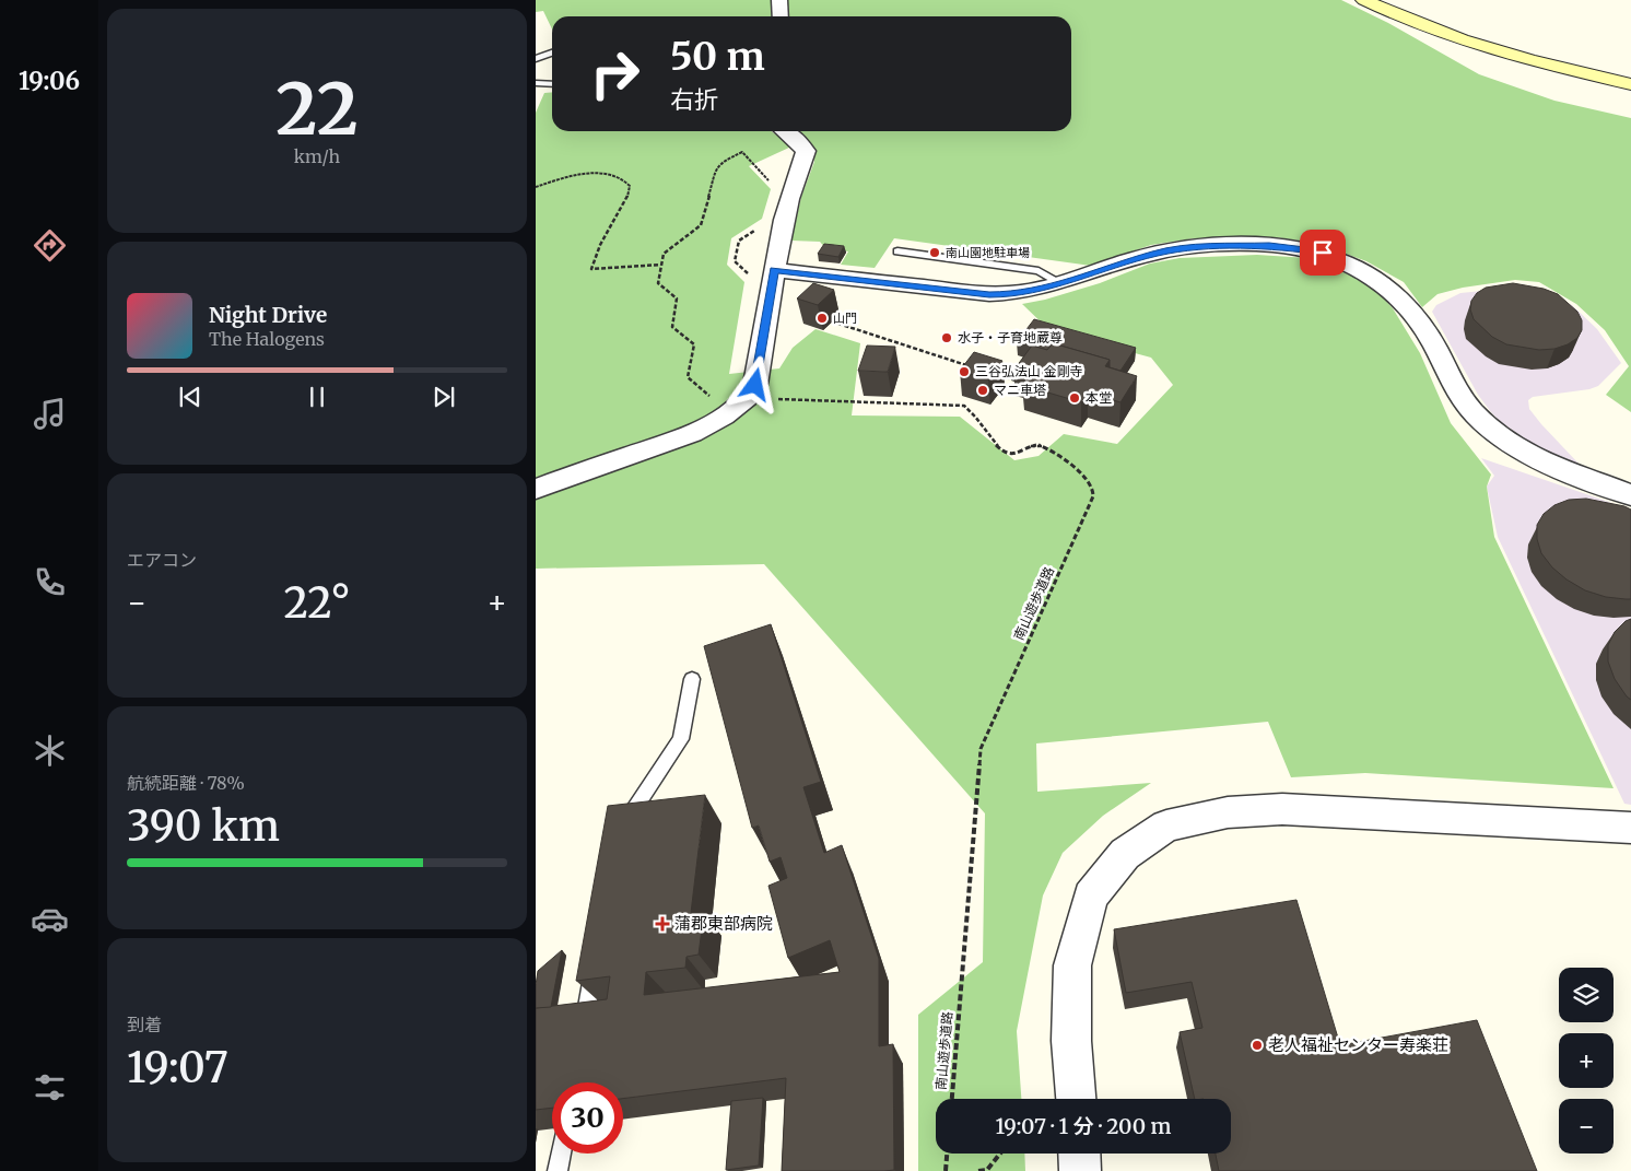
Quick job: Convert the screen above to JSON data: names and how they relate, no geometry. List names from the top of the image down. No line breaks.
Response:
{"streets":{"path":["南山遊歩道路"]},"places":{"other":["南山園地駐車場","山門","水子・子育地蔵尊","三谷弘法山 金剛寺","マニ車塔","本堂","老人福祉センター寿楽荘"],"health":["蒲郡東部病院"]},"page":{"tabs":"19:06","tile":[["22","km/h"],"エアコン",["航続距離 · 78%","390 km"],["到着","19:07"]],"turn":["50 m","右折"],"song":["Night Drive","The Halogens"],"heat":["−","22°","+"],"map_buttons":["+","−"],"limit":"30","trip":"19:07 · 1 分 · 200 m"}}
